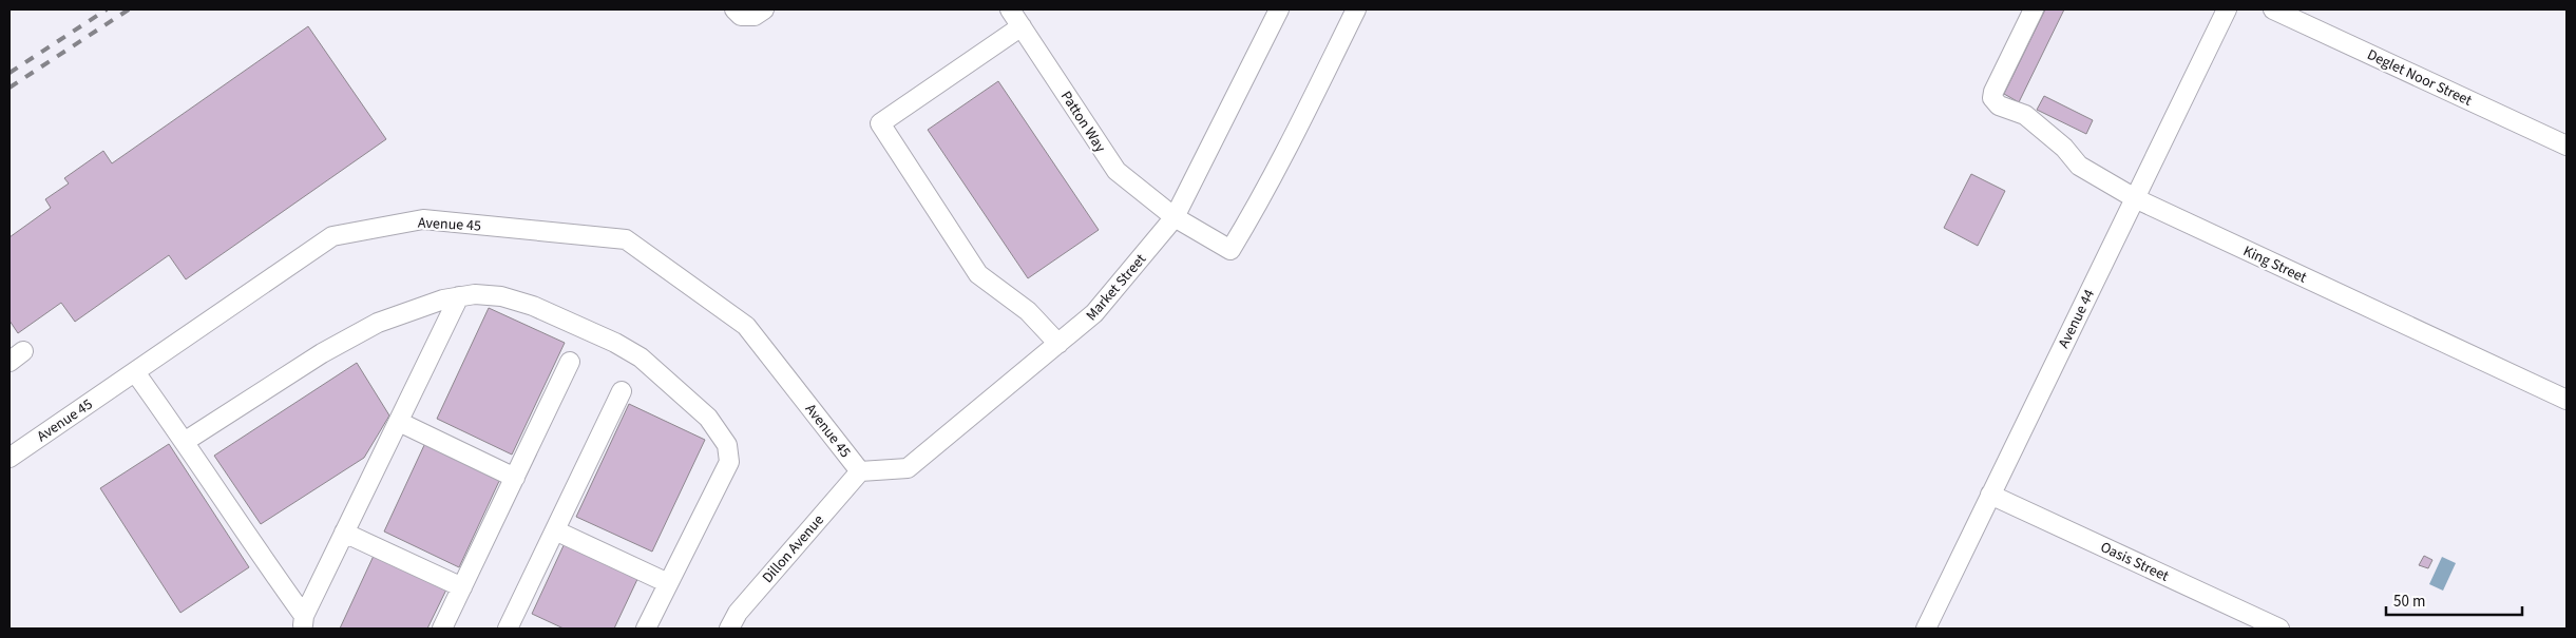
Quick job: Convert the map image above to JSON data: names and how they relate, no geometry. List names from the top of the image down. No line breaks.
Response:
{"streets":{"street":["Deglet Noor Street","Patton Way","Avenue 45","King Street","Market Street","Avenue 44","Dillon Avenue","Oasis Street"]},"crossings":[["Patton Way","Market Street"],["Avenue 45","Market Street"],["Avenue 45","Dillon Avenue"],["King Street","Avenue 44"],["Market Street","Dillon Avenue"],["Avenue 44","Oasis Street"]],"scale_bar":"50 m"}
